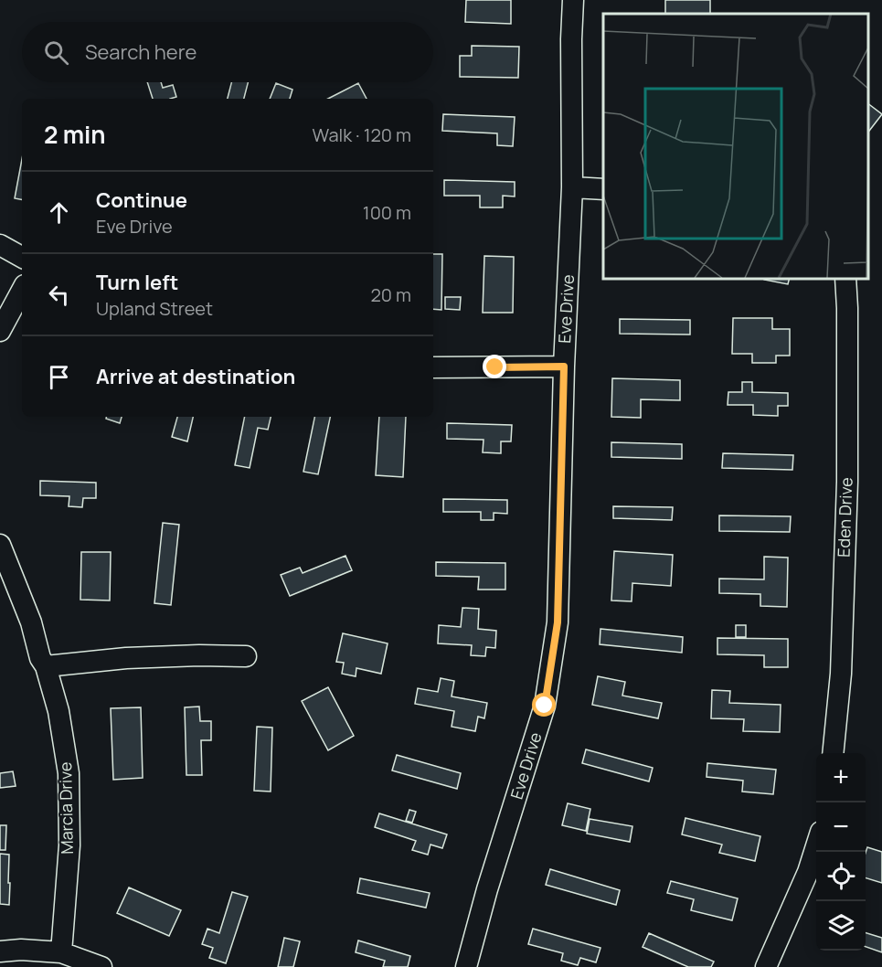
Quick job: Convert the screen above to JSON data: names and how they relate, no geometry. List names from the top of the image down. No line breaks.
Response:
{"streets":{"street":["Eve Drive","Eden Drive","Marcia Drive"]},"page":{"search":"Search here","heading":["2 min","Walk · 120 m"],"list":[["Continue","Eve Drive","100 m"],["Turn left","Upland Street","20 m"],"Arrive at destination"],"map_buttons":["+","−"]}}
